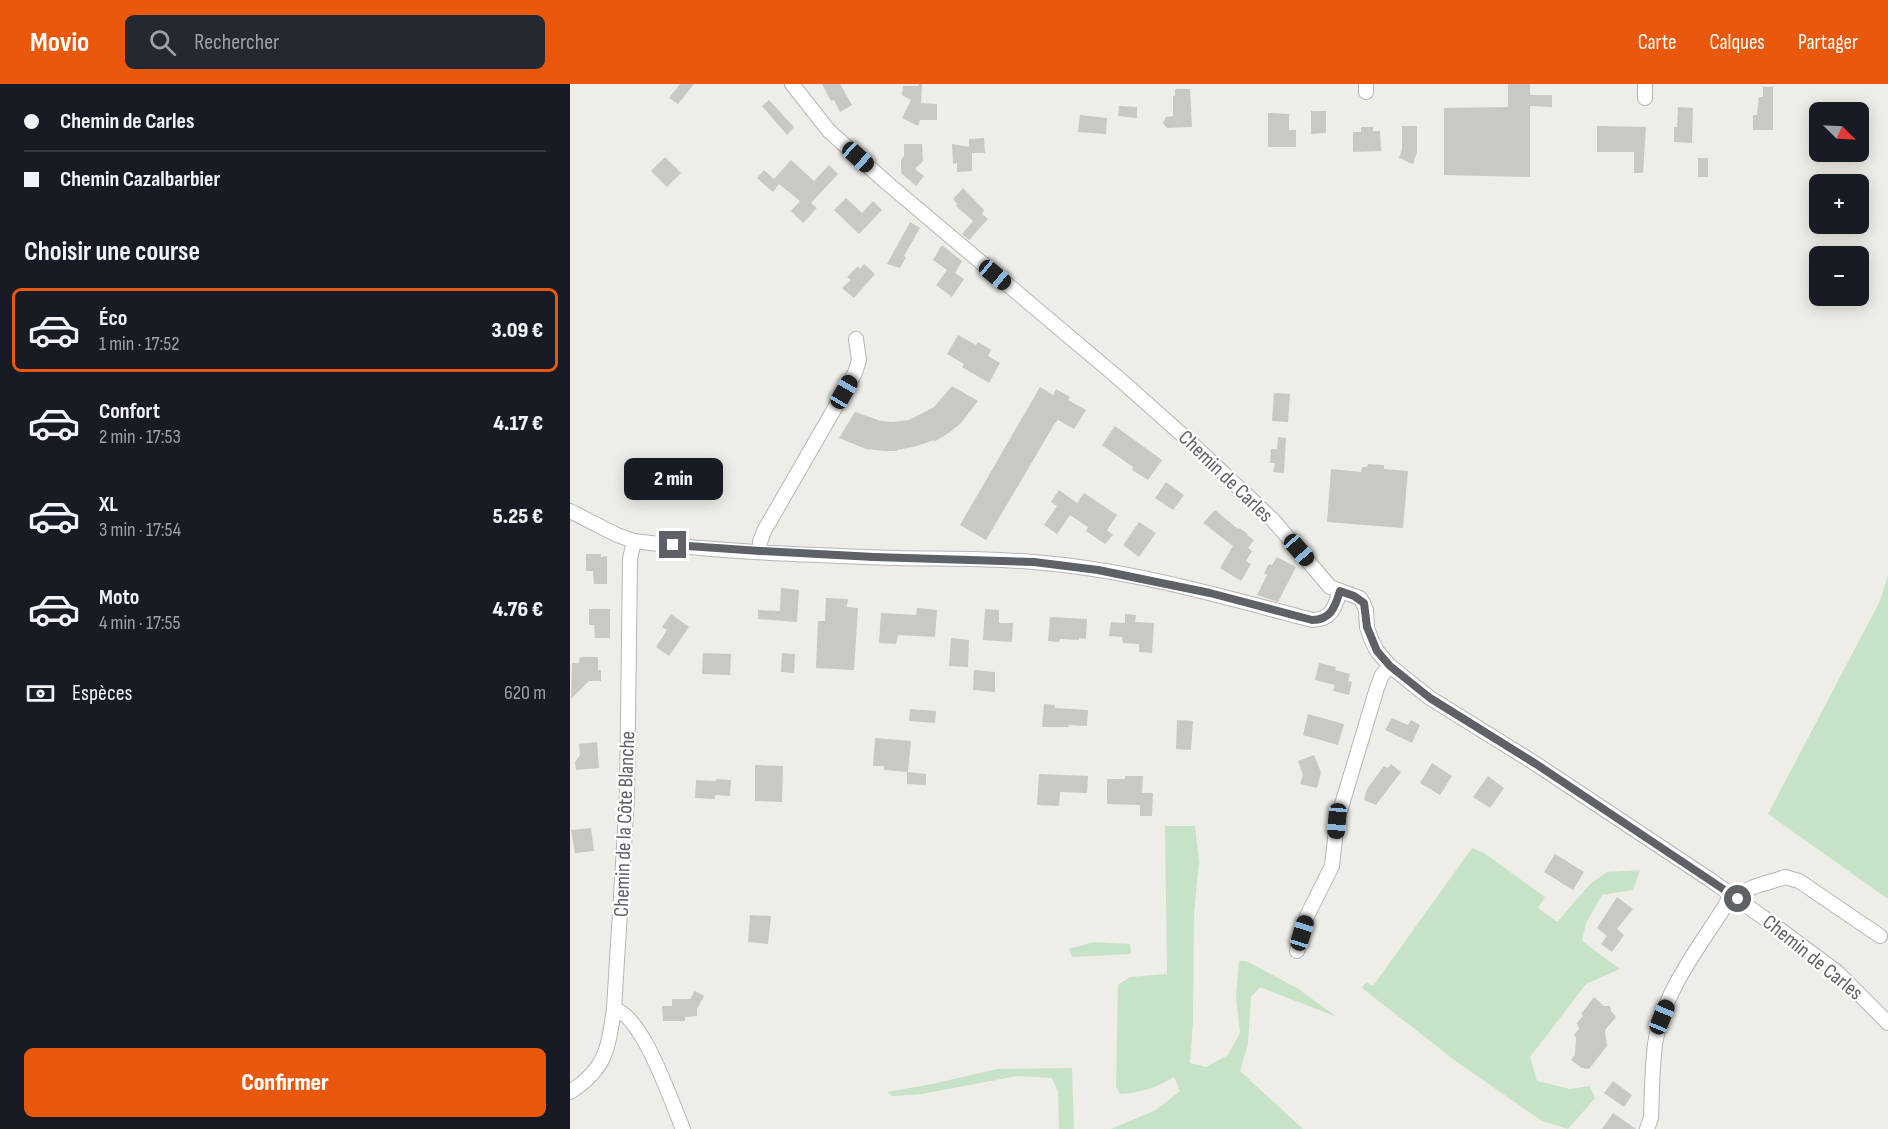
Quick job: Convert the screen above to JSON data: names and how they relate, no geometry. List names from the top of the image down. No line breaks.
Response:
{"streets":{"street":["Chemin de Carles","Chemin de la Côte Blanche"]},"north":"bottom right","page":{"header":"Movio","search":"Rechercher","nav":["Carte","Calques","Partager"],"banner":["Chemin de Carles","Chemin Cazalbarbier"],"map_buttons":["+","−"],"heading":"Choisir une course","list":[{"name":"Éco","note":"1 min · 17:52","value":"3.09 €"},{"name":"Confort","note":"2 min · 17:53","value":"4.17 €"},{"name":"XL","note":"3 min · 17:54","value":"5.25 €"},{"name":"Moto","note":"4 min · 17:55","value":"4.76 €"}],"bubble":"2 min","pay":["Espèces","620 m"],"buttons":"Confirmer"}}
